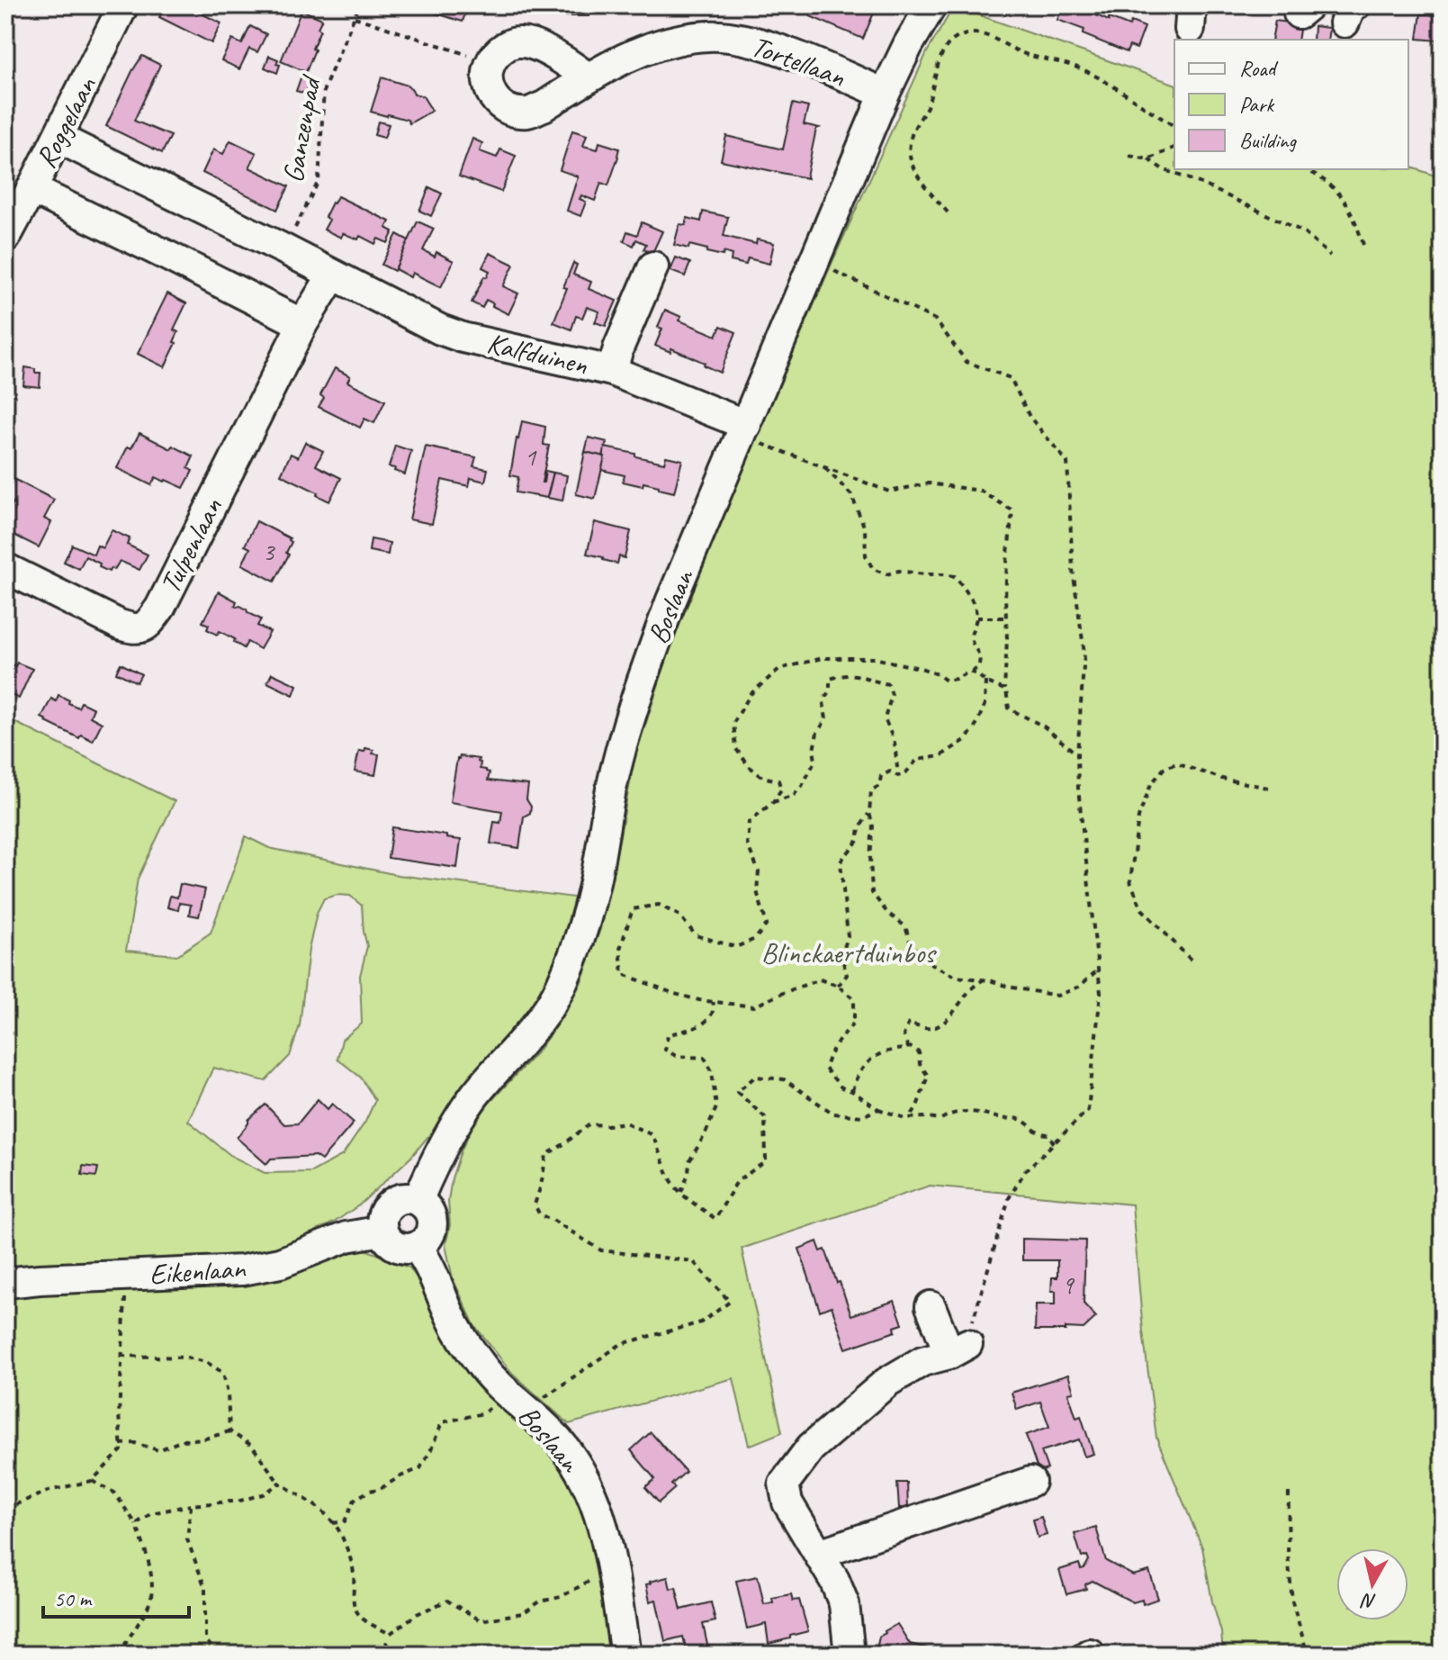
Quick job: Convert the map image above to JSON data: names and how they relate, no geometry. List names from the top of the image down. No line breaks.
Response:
{"streets":{"street":["Tortellaan","Roggelaan","Kalfduinen","Tulpenlaan","Boslaan","Eikenlaan"],"path":["Ganzenpad"]},"crossings":[["Tortellaan","Boslaan"],["Roggelaan","Kalfduinen"],["Ganzenpad","Kalfduinen"],["Kalfduinen","Boslaan"],["Boslaan","Eikenlaan"]],"parks":["Blinckaertduinbos"],"house_numbers":["1","3","9"],"legend":["Road","Park","Building"],"scale_bar":"50 m","north":"bottom"}
